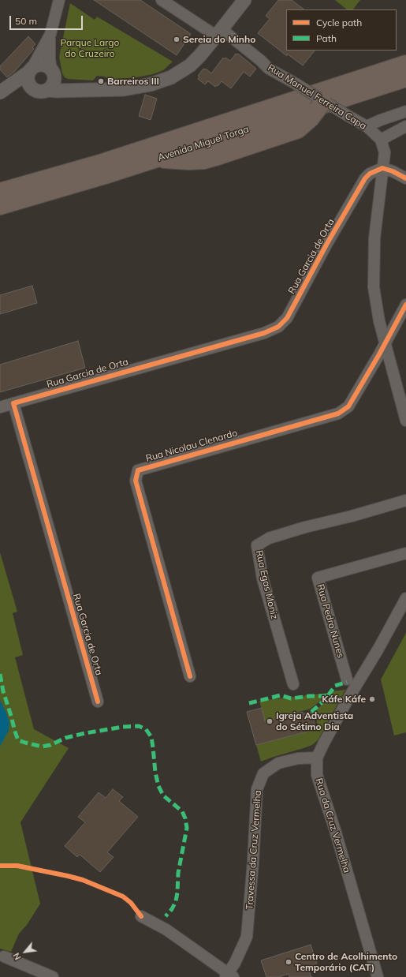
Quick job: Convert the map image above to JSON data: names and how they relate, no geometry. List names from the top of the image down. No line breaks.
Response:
{"streets":{"highway":["Avenida Miguel Torga"],"street":["Rua Manuel Ferreira Capa","Rua Garcia de Orta","Rua Nicolau Clenardo","Rua Egas Moniz","Rua Pedro Nunes","Rua da Cruz Vermelha","Travessa da Cruz Vermelha"]},"crossings":[["Rua da Cruz Vermelha","Travessa da Cruz Vermelha"]],"parks":["Parque Largo do Cruzeiro"],"places":["Sereia do Minho","Barreiros III","Káfe Káfe","Igreja Adventista do Sétimo Dia","Centro de Acolhimento Temporário (CAT)"],"legend":["Cycle path","Path"],"scale_bar":"50 m","north":"bottom left"}
